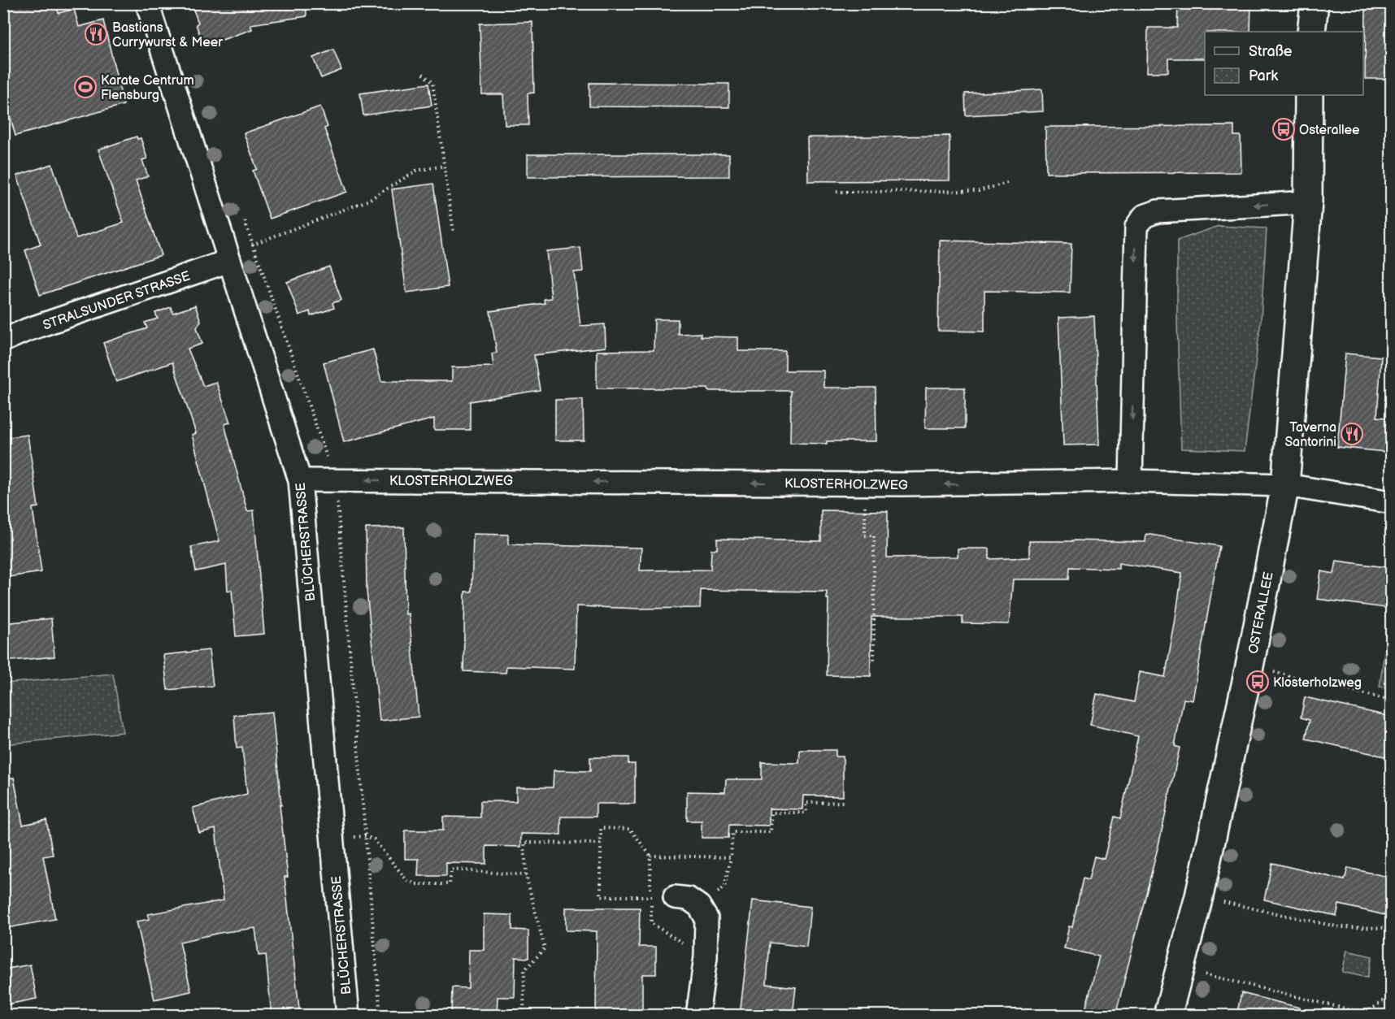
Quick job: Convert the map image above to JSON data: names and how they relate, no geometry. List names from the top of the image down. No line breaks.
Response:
{"streets":{"street":["STRALSUNDER STRASSE","KLOSTERHOLZWEG","BLÜCHERSTRASSE","OSTERALLEE"]},"crossings":[["STRALSUNDER STRASSE","BLÜCHERSTRASSE"],["KLOSTERHOLZWEG","BLÜCHERSTRASSE"],["KLOSTERHOLZWEG","OSTERALLEE"]],"one_way":["KLOSTERHOLZWEG"],"places":{"restaurant":["Bastians Currywurst & Meer","Taverna Santorini"],"sports":["Karate Centrum Flensburg"],"bus stop":["Osterallee","Klosterholzweg"]},"legend":["Straße","Park"]}
